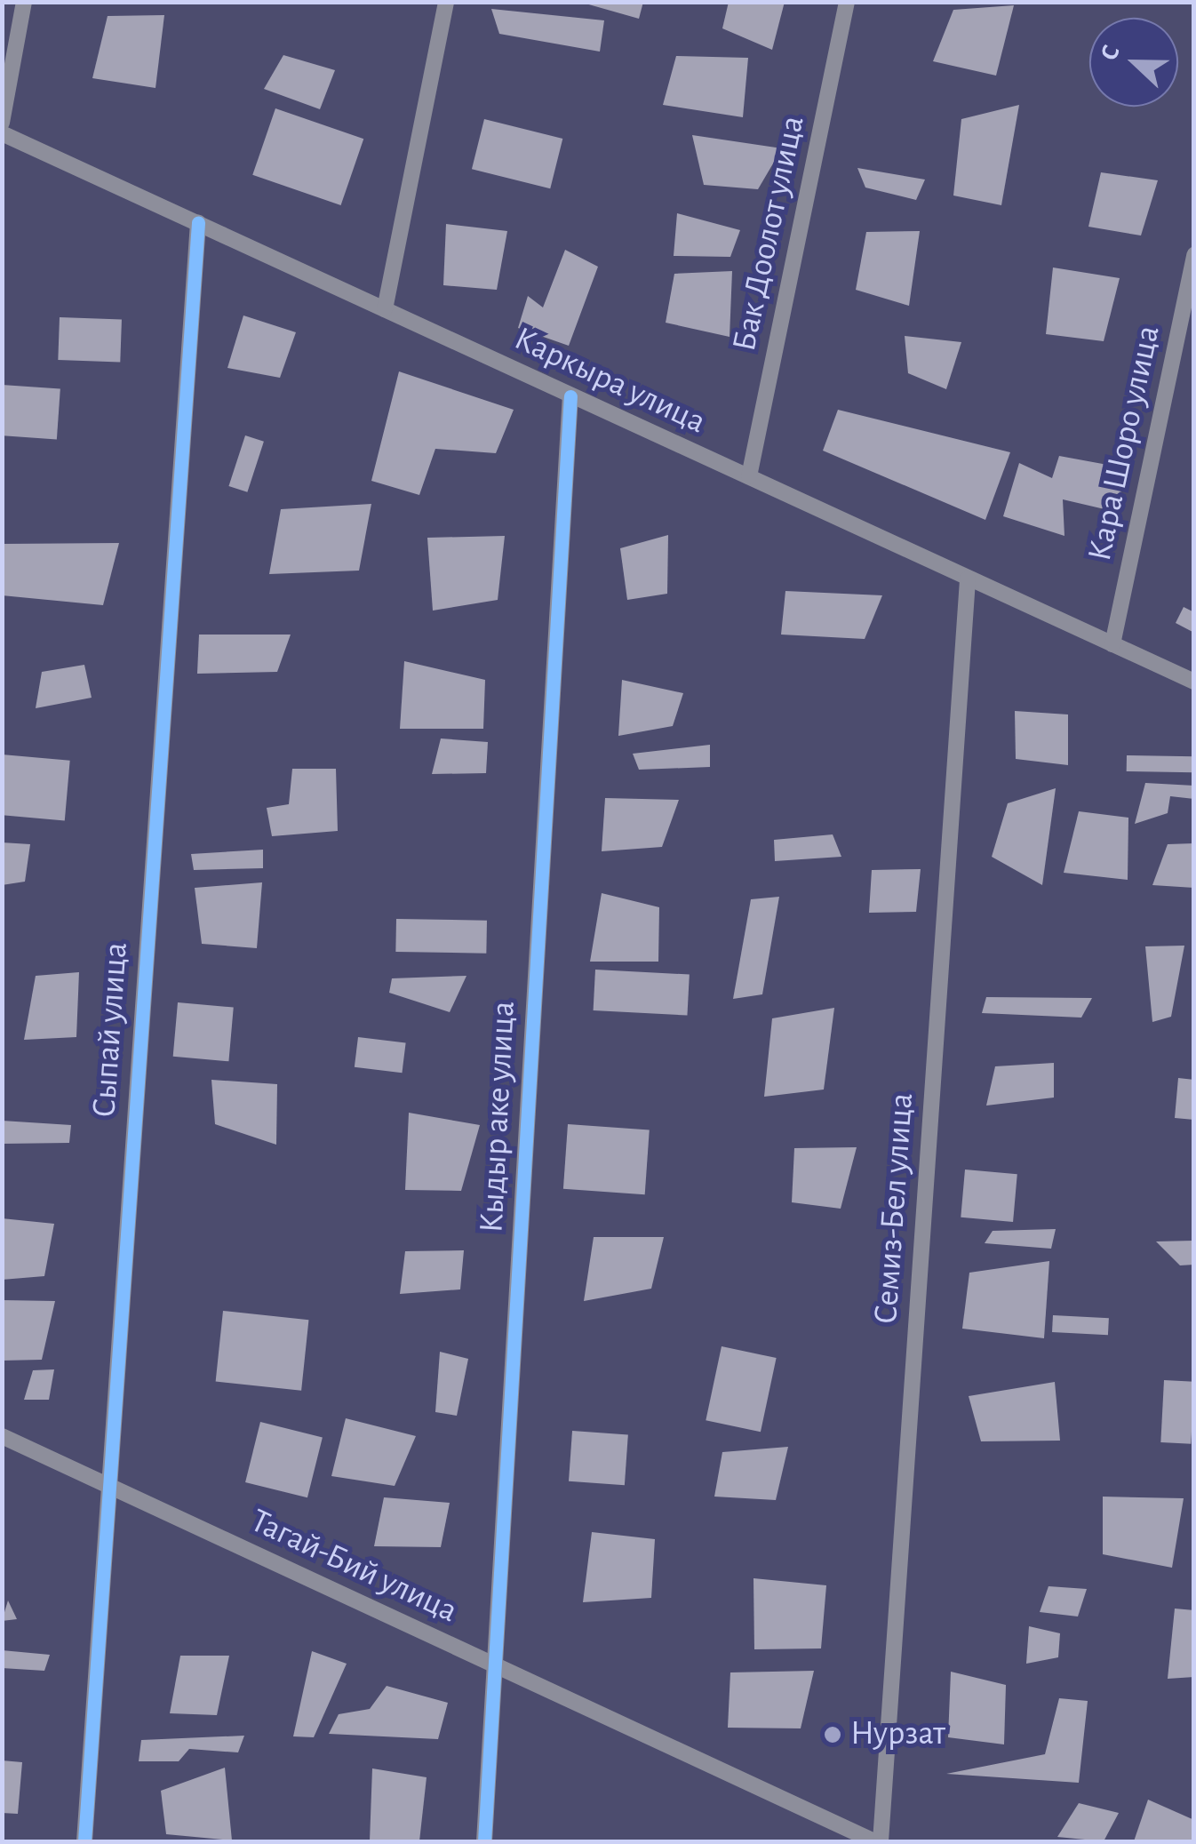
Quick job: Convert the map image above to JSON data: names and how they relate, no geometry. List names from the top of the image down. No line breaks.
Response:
{"streets":{"street":["Бак Доолот улица","Каркыра улица","Кара Шоро улица","Сыпай улица","Кыдыр аке улица","Семиз-Бел улица","Тагай-Бий улица"]},"crossings":[["Бак Доолот улица","Каркыра улица"],["Каркыра улица","Кара Шоро улица"],["Каркыра улица","Сыпай улица"],["Каркыра улица","Кыдыр аке улица"],["Каркыра улица","Семиз-Бел улица"],["Сыпай улица","Тагай-Бий улица"],["Кыдыр аке улица","Тагай-Бий улица"],["Семиз-Бел улица","Тагай-Бий улица"]],"places":["Нурзат"],"north":"left"}
